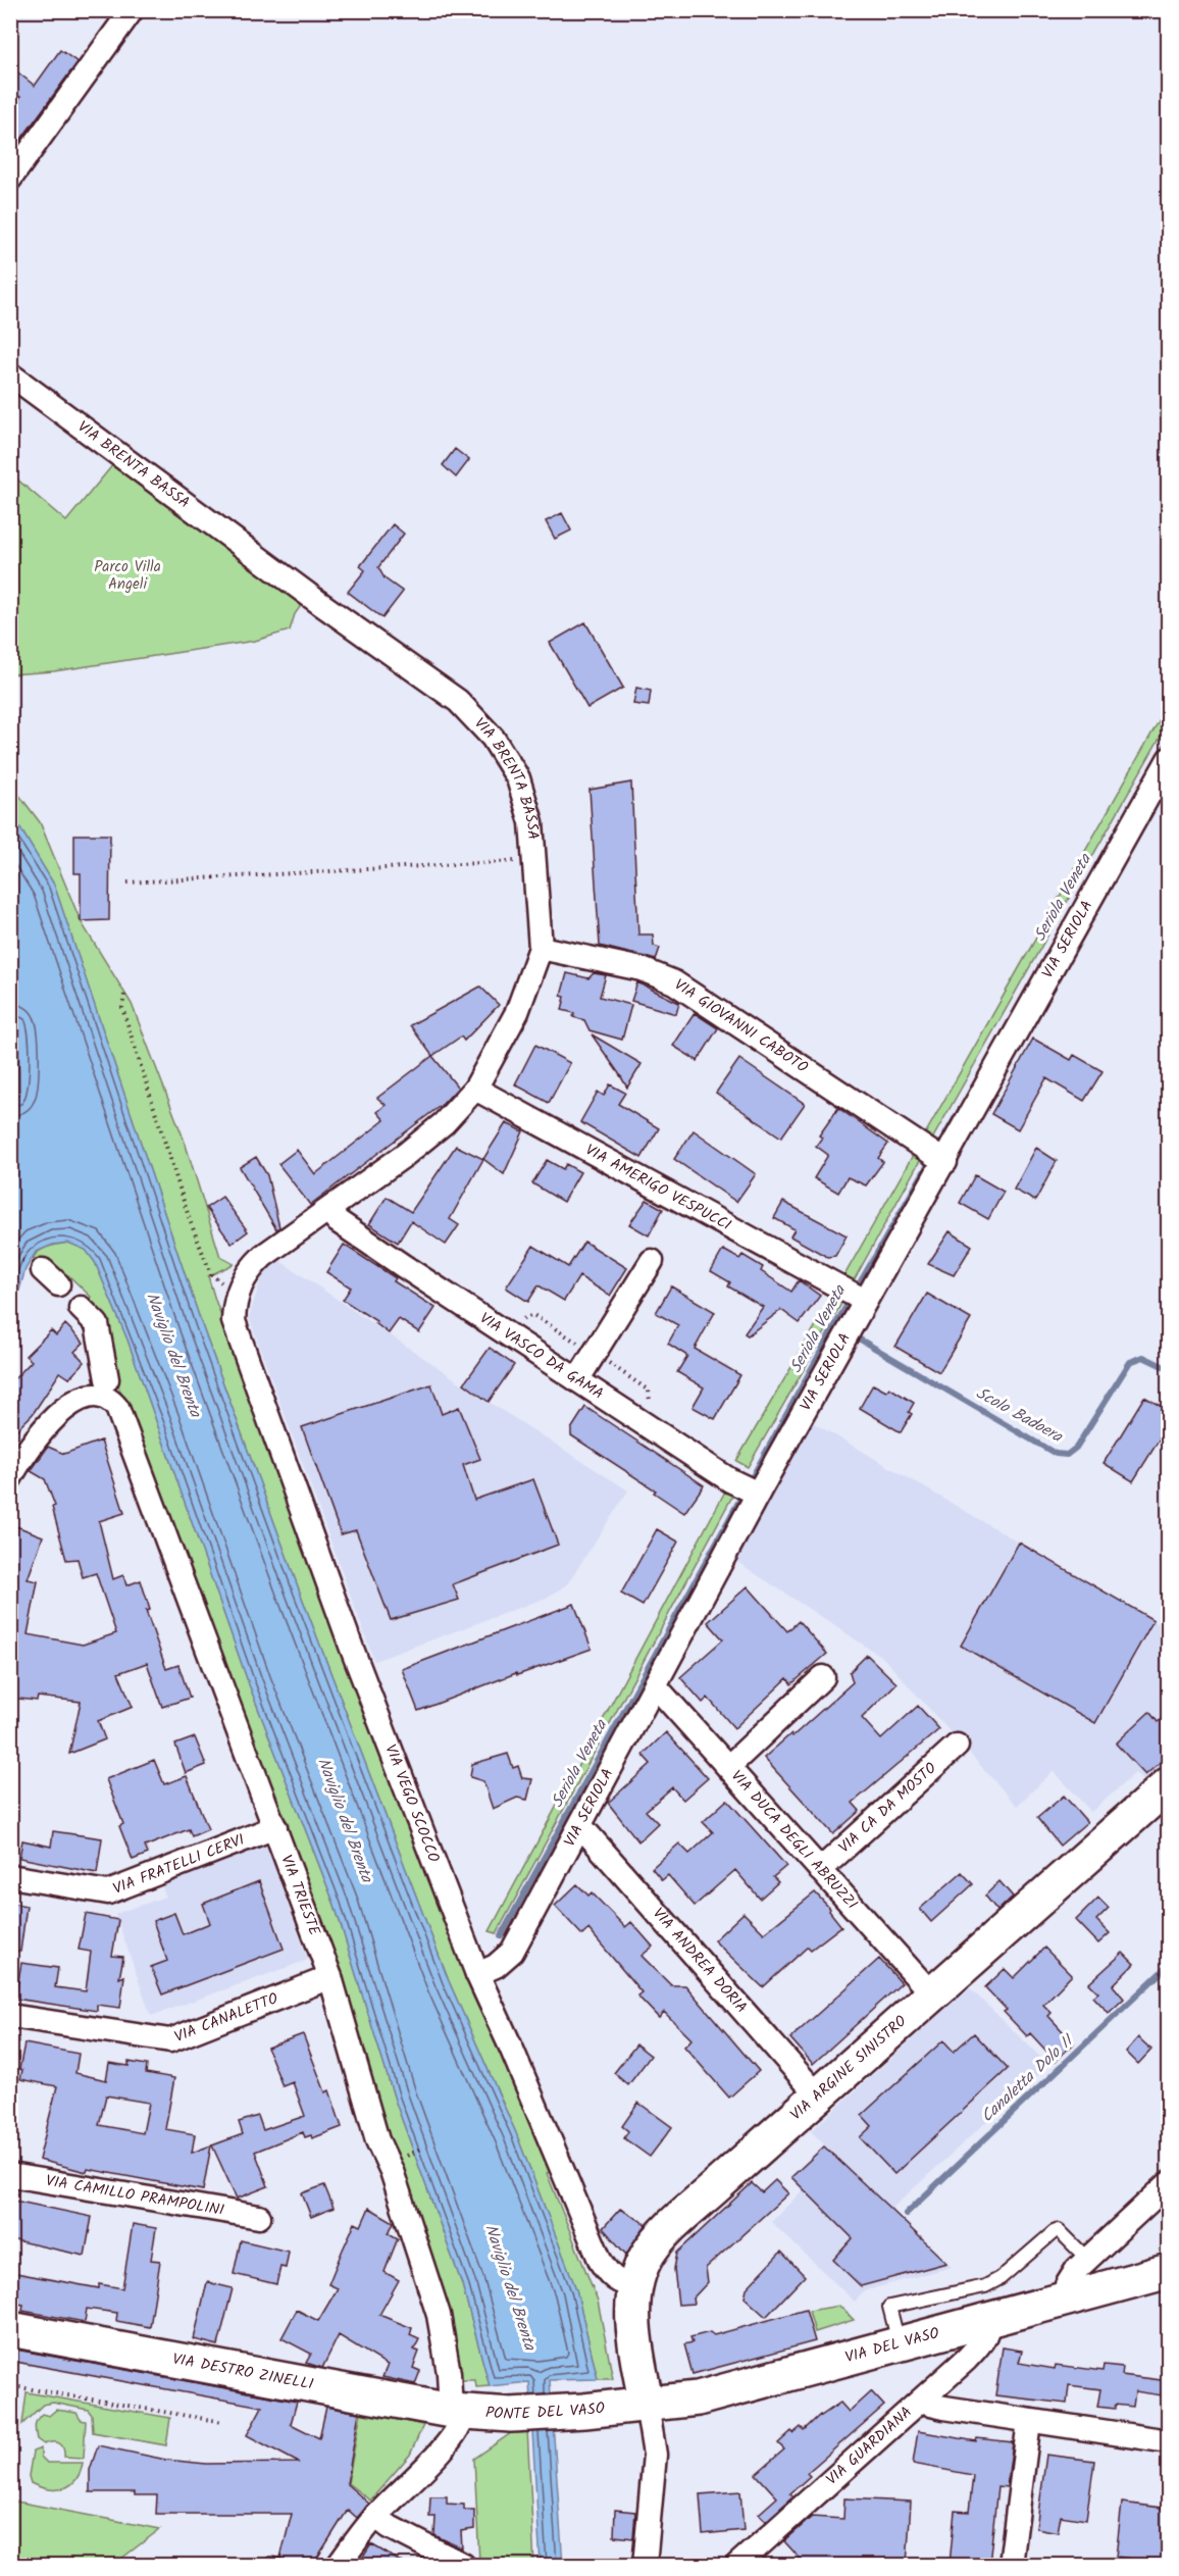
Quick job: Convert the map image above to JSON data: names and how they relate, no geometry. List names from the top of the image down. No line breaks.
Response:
{"streets":{"main road":["VIA ARGINE SINISTRO","VIA DEL VASO","VIA DESTRO ZINELLI","PONTE DEL VASO"],"street":["VIA BRENTA BASSA","VIA SERIOLA","VIA GIOVANNI CABOTO","VIA AMERIGO VESPUCCI","VIA VASCO DA GAMA","VIA VEGO SCOCCO","VIA CA DA MOSTO","VIA DUCA DEGLI ABRUZZI","VIA FRATELLI CERVI","VIA TRIESTE","VIA ANDREA DORIA","VIA CANALETTO","VIA CAMILLO PRAMPOLINI","VIA GUARDIANA"]},"crossings":[["VIA BRENTA BASSA","VIA GIOVANNI CABOTO"],["VIA BRENTA BASSA","VIA AMERIGO VESPUCCI"],["VIA BRENTA BASSA","VIA VASCO DA GAMA"],["VIA BRENTA BASSA","VIA VEGO SCOCCO"],["VIA SERIOLA","VIA GIOVANNI CABOTO"],["VIA SERIOLA","VIA AMERIGO VESPUCCI"],["VIA SERIOLA","VIA VASCO DA GAMA"],["VIA SERIOLA","VIA VEGO SCOCCO"],["VIA SERIOLA","VIA DUCA DEGLI ABRUZZI"],["VIA SERIOLA","VIA ANDREA DORIA"],["VIA VEGO SCOCCO","VIA ARGINE SINISTRO"],["VIA CA DA MOSTO","VIA DUCA DEGLI ABRUZZI"],["VIA DUCA DEGLI ABRUZZI","VIA ARGINE SINISTRO"],["VIA FRATELLI CERVI","VIA TRIESTE"],["VIA TRIESTE","VIA CANALETTO"],["VIA TRIESTE","VIA DESTRO ZINELLI"],["VIA TRIESTE","PONTE DEL VASO"],["VIA ANDREA DORIA","VIA ARGINE SINISTRO"],["VIA ARGINE SINISTRO","VIA DEL VASO"],["VIA ARGINE SINISTRO","PONTE DEL VASO"],["VIA DEL VASO","PONTE DEL VASO"],["VIA DEL VASO","VIA GUARDIANA"],["VIA DESTRO ZINELLI","PONTE DEL VASO"]],"water":["Seriola Veneta","Naviglio del Brenta","Scolo Badoera","Canaletta Dolo II"],"parks":["Parco Villa Angeli"]}
